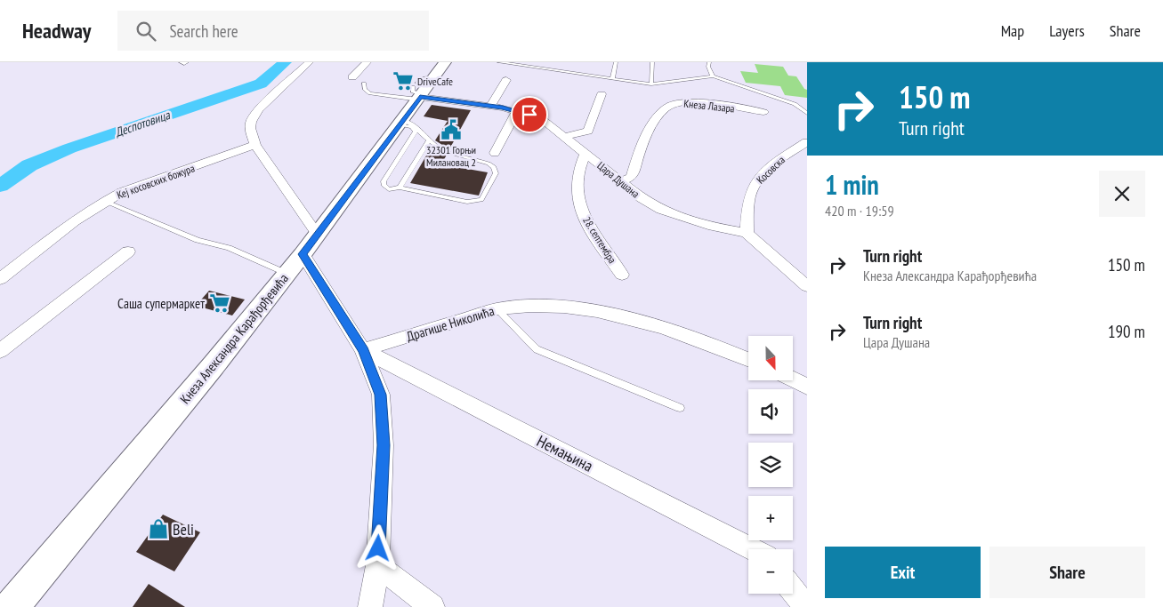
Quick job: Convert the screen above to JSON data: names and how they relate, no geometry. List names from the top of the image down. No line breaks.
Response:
{"streets":{"street":["Кнеза Лазара","Косовска","Цара Душана","Кеј косовских божура","28. септембра","Драгише Николића","Кнеза Александра Карађорђевића","Немањина"]},"crossings":[["Кнеза Лазара","Цара Душана"],["Косовска","Цара Душана"],["Цара Душана","28. септембра"],["Цара Душана","Кнеза Александра Карађорђевића"],["Драгише Николића","Немањина"]],"water":["Деспотовица"],"places":{"supermarket":["DriveCafe","Саша супермаркет"],"public building":["32301 Горњи Милановац 2"],"shop":["Beli"]},"north":"bottom","page":{"header":"Headway","search":"Search here","nav":["Map","Layers","Share"],"turn":["150 m","Turn right"],"heading":["1 min","420 m · 19:59"],"list":[{"name":"Turn right","note":"Кнеза Александра Карађорђевића","value":"150 m"},{"name":"Turn right","note":"Цара Душана","value":"190 m"}],"map_buttons":["+","−"],"buttons":["Exit","Share"]}}
